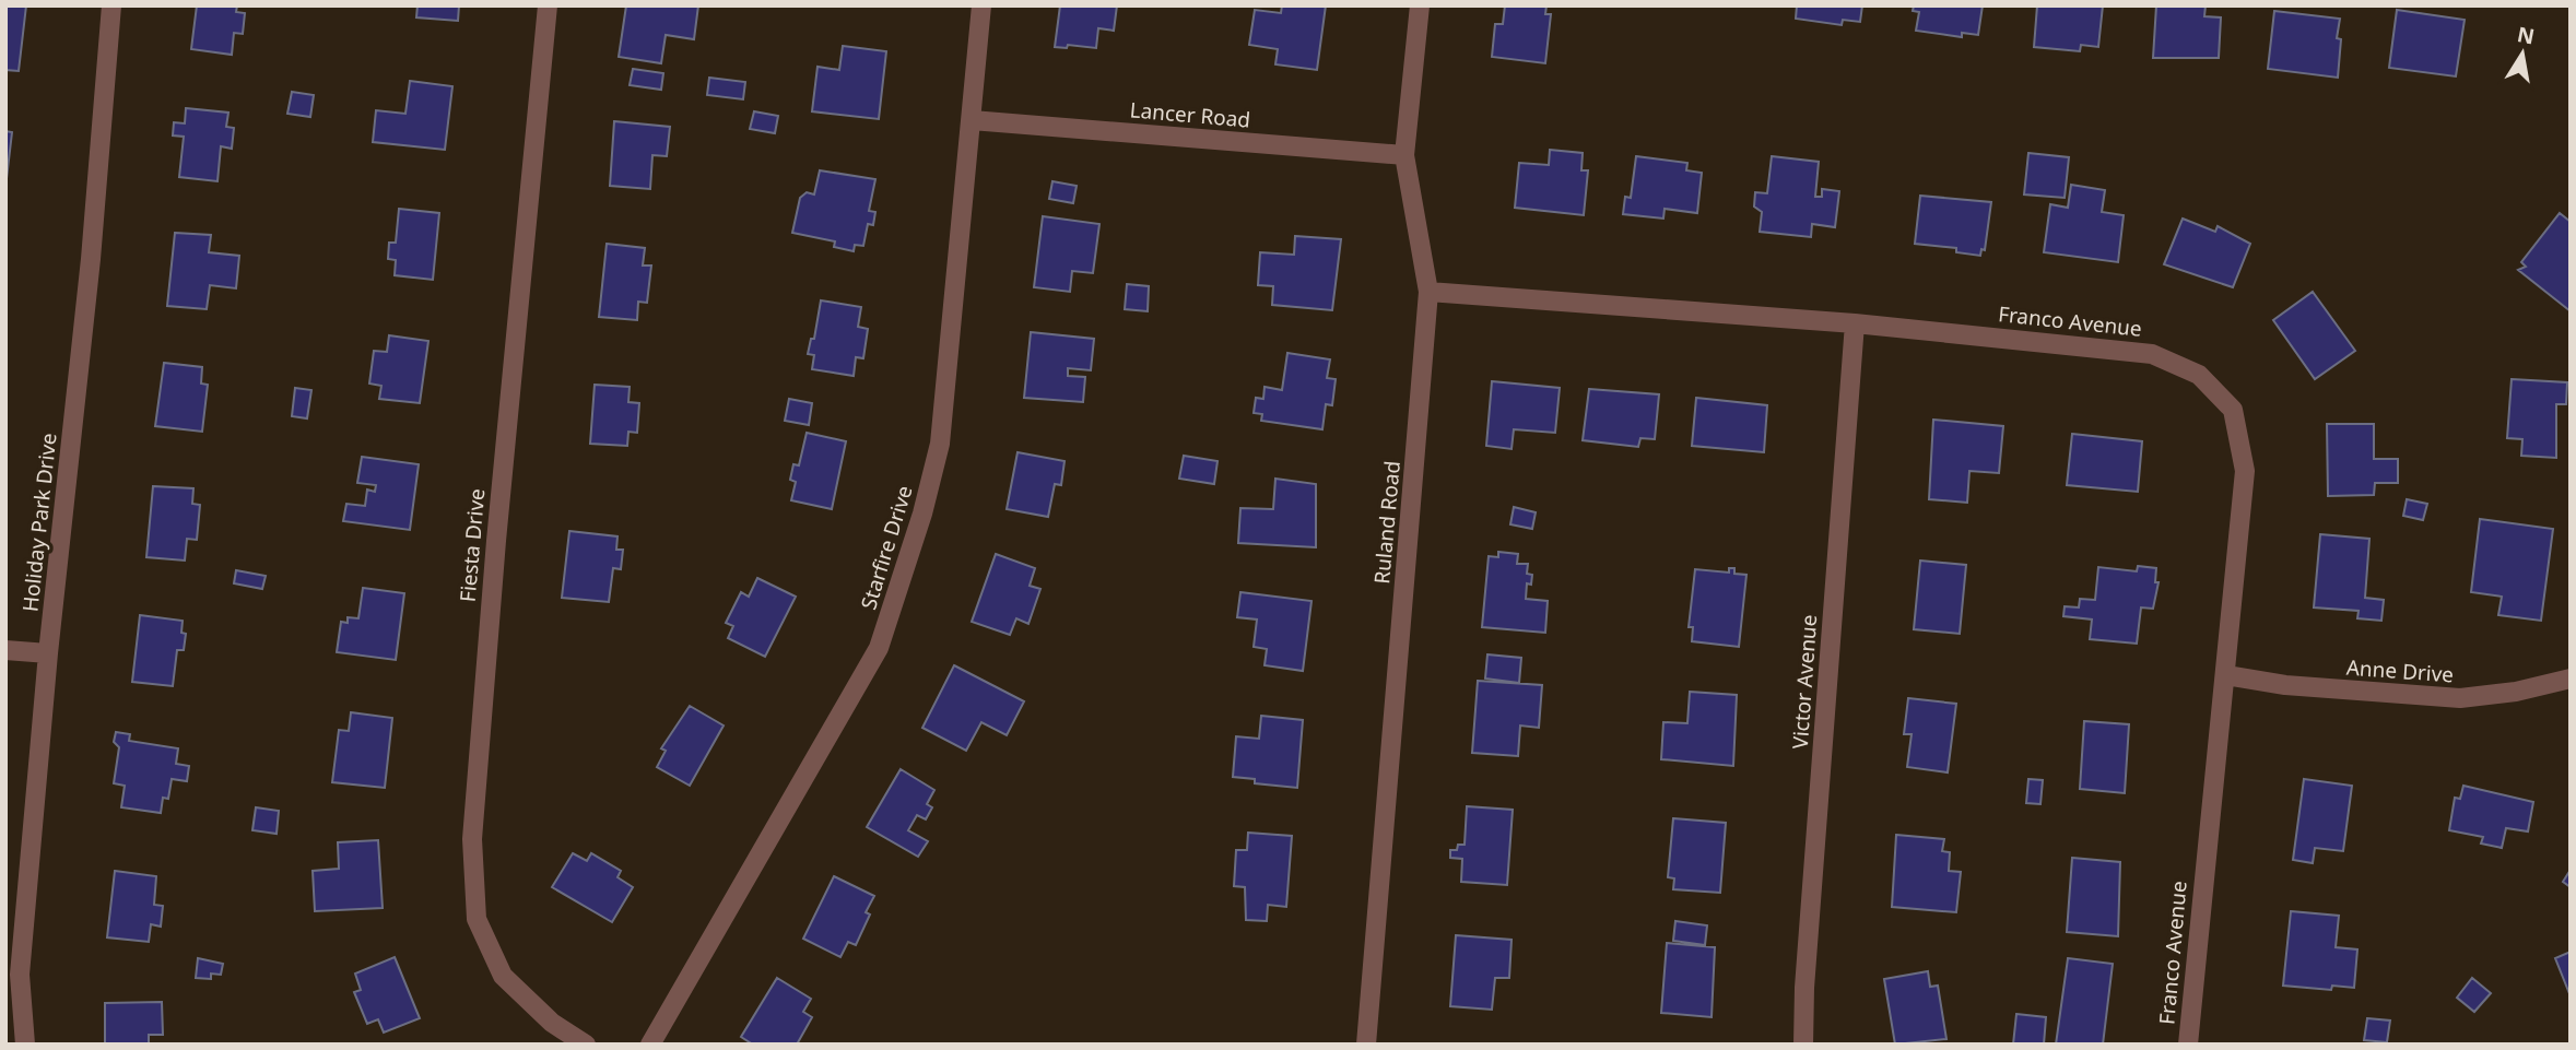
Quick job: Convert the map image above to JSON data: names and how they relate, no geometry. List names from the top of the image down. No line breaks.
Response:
{"streets":{"street":["Lancer Road","Franco Avenue","Holiday Park Drive","Ruland Road","Fiesta Drive","Starfire Drive","Anne Drive","Victor Avenue"]},"crossings":[["Lancer Road","Ruland Road"],["Lancer Road","Starfire Drive"],["Franco Avenue","Ruland Road"],["Franco Avenue","Anne Drive"],["Franco Avenue","Victor Avenue"]],"north":"top"}
